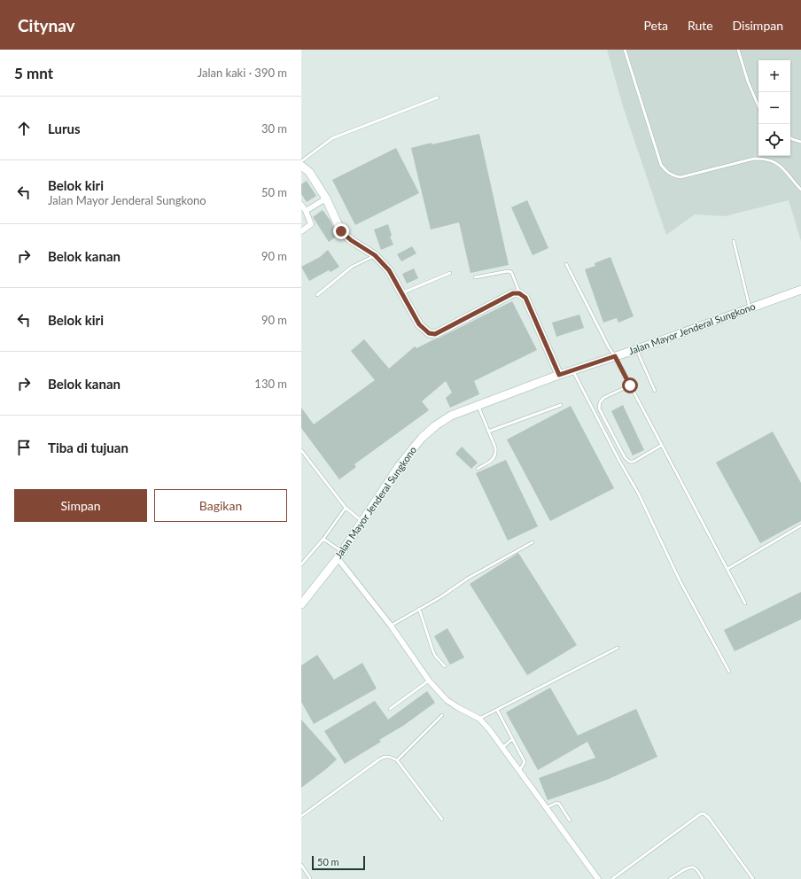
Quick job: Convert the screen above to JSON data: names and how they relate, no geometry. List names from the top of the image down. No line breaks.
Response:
{"streets":{"main road":["Jalan Mayor Jenderal Sungkono"]},"scale_bar":"50 m","page":{"header":"Citynav","nav":["Peta","Rute","Disimpan"],"heading":["5 mnt","Jalan kaki · 390 m"],"map_buttons":["+","−"],"list":[["Lurus","30 m"],["Belok kiri","Jalan Mayor Jenderal Sungkono","50 m"],["Belok kanan","90 m"],["Belok kiri","90 m"],["Belok kanan","130 m"],"Tiba di tujuan"],"buttons":["Simpan","Bagikan"],"scale":"50 m"}}
